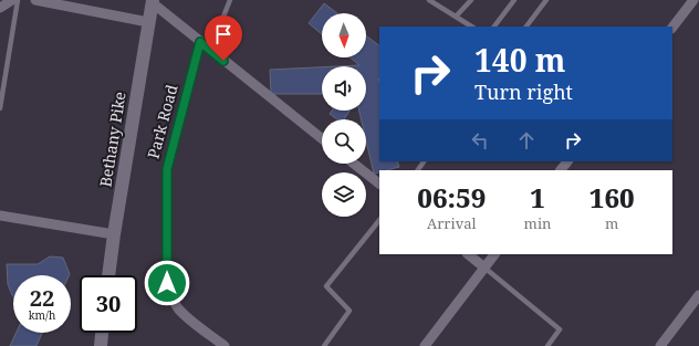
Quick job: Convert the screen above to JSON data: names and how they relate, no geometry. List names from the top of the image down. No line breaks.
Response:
{"streets":{"main road":["Bethany Pike"],"street":["Park Road"]},"north":"bottom","page":{"turn":["140 m","Turn right"],"eta":["06:59","Arrival","1","min","160","m"],"speed":"22 km/h","limit":"30"}}
